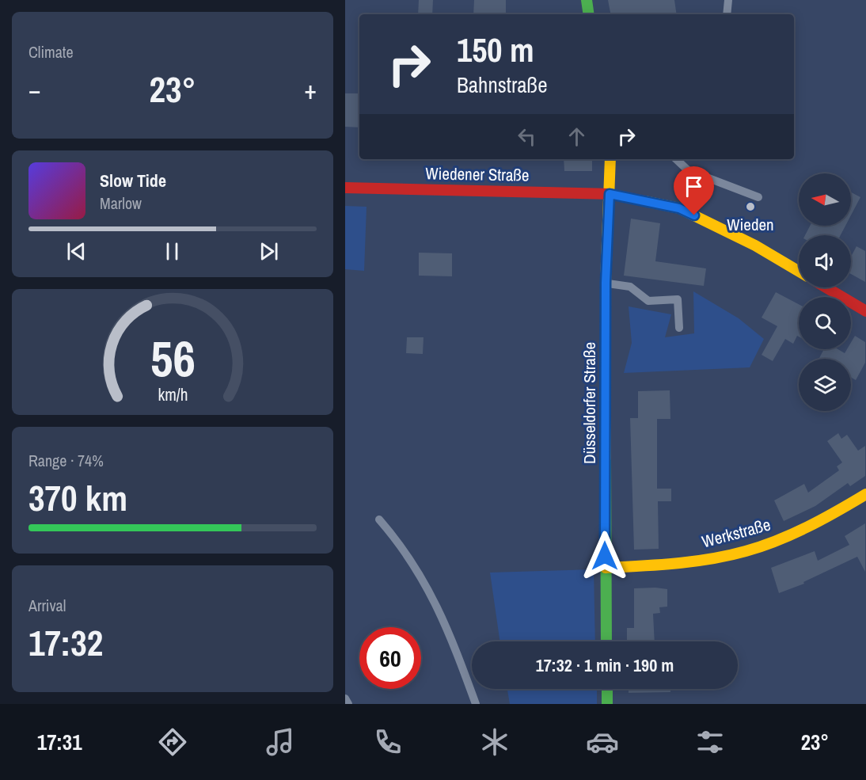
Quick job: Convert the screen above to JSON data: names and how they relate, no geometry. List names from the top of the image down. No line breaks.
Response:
{"streets":{"main road":["Wiedener Straße","Düsseldorfer Straße","Werkstraße"]},"crossings":[["Wiedener Straße","Düsseldorfer Straße"],["Düsseldorfer Straße","Werkstraße"]],"places":["Wieden"],"north":"left","page":{"tile":["Climate",["Range · 74%","370 km"],["Arrival","17:32"]],"turn":["150 m","Bahnstraße"],"heat":["−","23°","+"],"song":["Slow Tide","Marlow"],"limit":"60","trip":"17:32 · 1 min · 190 m","tabs":["17:31","23°"],"gauge":["56","km/h"]}}
